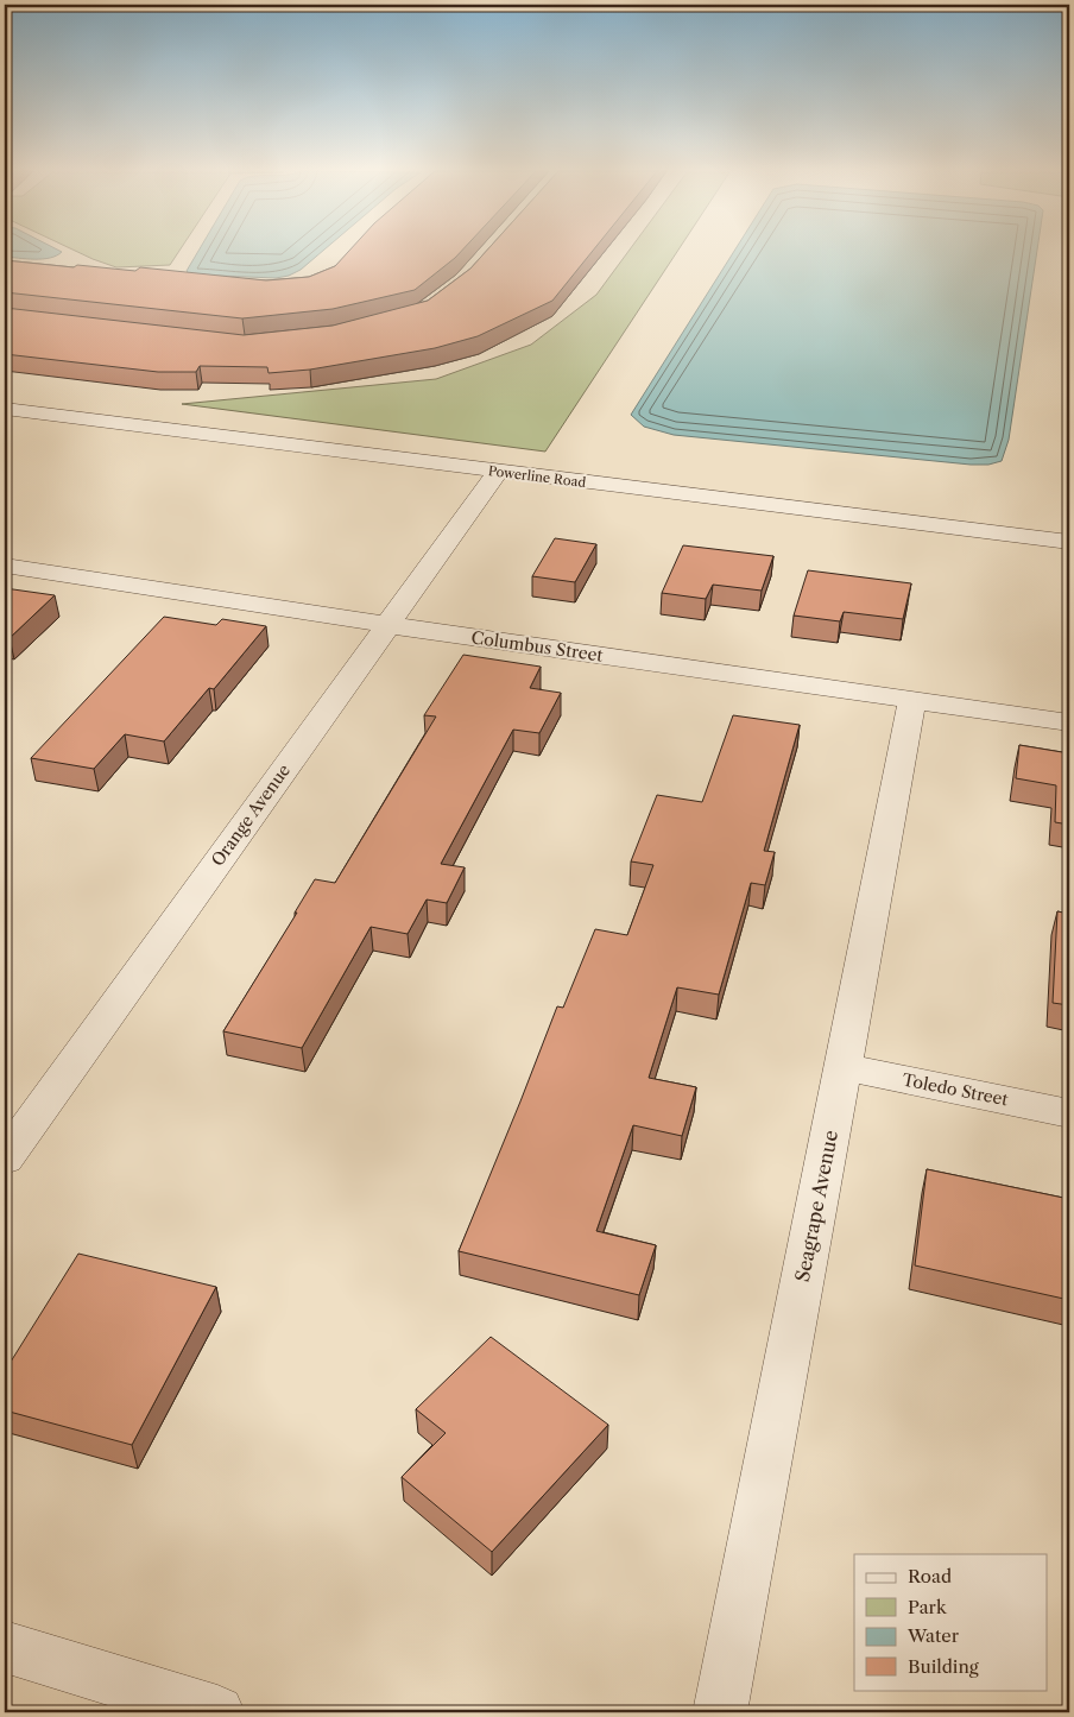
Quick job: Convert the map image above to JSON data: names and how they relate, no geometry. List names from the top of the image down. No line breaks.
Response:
{"streets":{"street":["Powerline Road","Columbus Street","Orange Avenue","Toledo Street","Seagrape Avenue"]},"crossings":[["Powerline Road","Orange Avenue"],["Columbus Street","Orange Avenue"],["Columbus Street","Seagrape Avenue"],["Toledo Street","Seagrape Avenue"]],"legend":["Road","Park","Water","Building"]}
